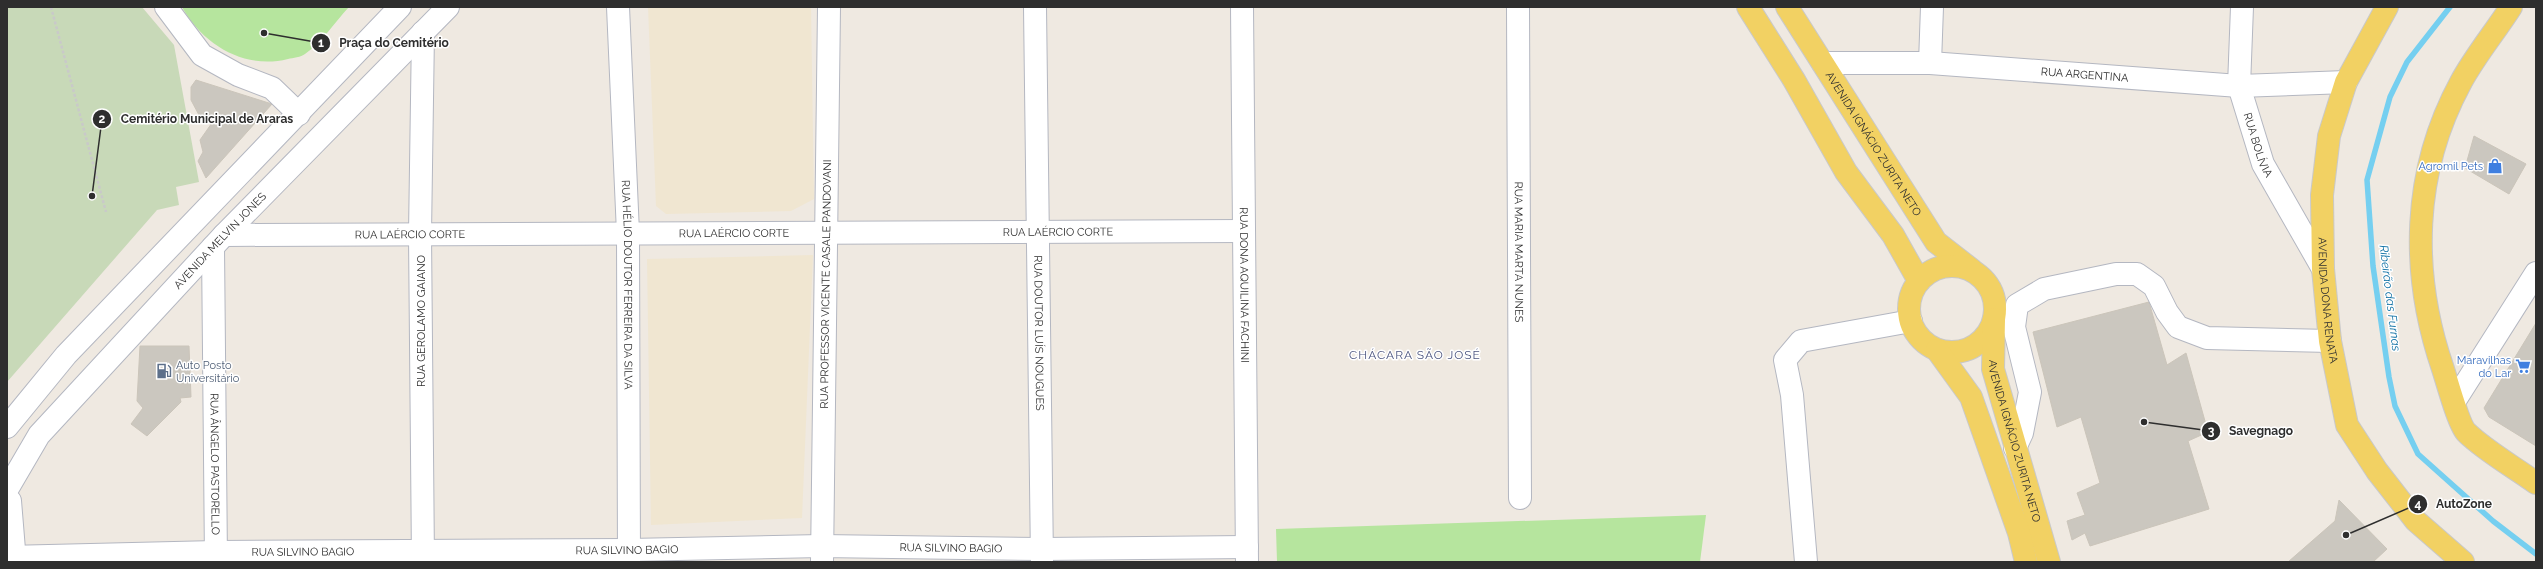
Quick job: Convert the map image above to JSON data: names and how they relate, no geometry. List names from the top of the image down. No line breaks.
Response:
{"streets":{"main road":["AVENIDA IGNÁCIO ZURITA NETO","AVENIDA DONA RENATA"],"street":["RUA ARGENTINA","RUA BOLÍVIA","RUA LAÉRCIO CORTE","AVENIDA MELVIN JONES","RUA MARIA MARTA NUNES","RUA HÉLIO DOUTOR FERREIRA DA SILVA","RUA PROFESSOR VICENTE CASALE PANDOVANI","RUA DONA AQUILINA FACHINI","RUA GEROLAMO GAIANO","RUA DOUTOR LUÍS NOUGUES","RUA ÂNGELO PASTORELLO","RUA SILVINO BAGIO"]},"crossings":[["RUA ARGENTINA","AVENIDA IGNÁCIO ZURITA NETO"],["RUA ARGENTINA","RUA BOLÍVIA"],["RUA ARGENTINA","AVENIDA DONA RENATA"],["RUA BOLÍVIA","AVENIDA DONA RENATA"],["RUA LAÉRCIO CORTE","AVENIDA MELVIN JONES"],["RUA LAÉRCIO CORTE","RUA HÉLIO DOUTOR FERREIRA DA SILVA"],["RUA LAÉRCIO CORTE","RUA PROFESSOR VICENTE CASALE PANDOVANI"],["RUA LAÉRCIO CORTE","RUA DONA AQUILINA FACHINI"],["RUA LAÉRCIO CORTE","RUA GEROLAMO GAIANO"],["RUA LAÉRCIO CORTE","RUA DOUTOR LUÍS NOUGUES"],["RUA LAÉRCIO CORTE","RUA ÂNGELO PASTORELLO"],["AVENIDA MELVIN JONES","RUA GEROLAMO GAIANO"],["AVENIDA MELVIN JONES","RUA ÂNGELO PASTORELLO"],["RUA HÉLIO DOUTOR FERREIRA DA SILVA","RUA SILVINO BAGIO"],["RUA PROFESSOR VICENTE CASALE PANDOVANI","RUA SILVINO BAGIO"],["RUA DONA AQUILINA FACHINI","RUA SILVINO BAGIO"],["RUA GEROLAMO GAIANO","RUA SILVINO BAGIO"],["RUA DOUTOR LUÍS NOUGUES","RUA SILVINO BAGIO"],["RUA ÂNGELO PASTORELLO","RUA SILVINO BAGIO"]],"districts":["CHÁCARA SÃO JOSÉ"],"water":["Ribeirão das Furnas"],"places":{"other":["Praça do Cemitério","Cemitério Municipal de Araras","Savegnago","AutoZone"],"shop":["Agromil Pets"],"supermarket":["Maravilhas do Lar"],"fuel station":["Auto Posto Universitário"]}}
